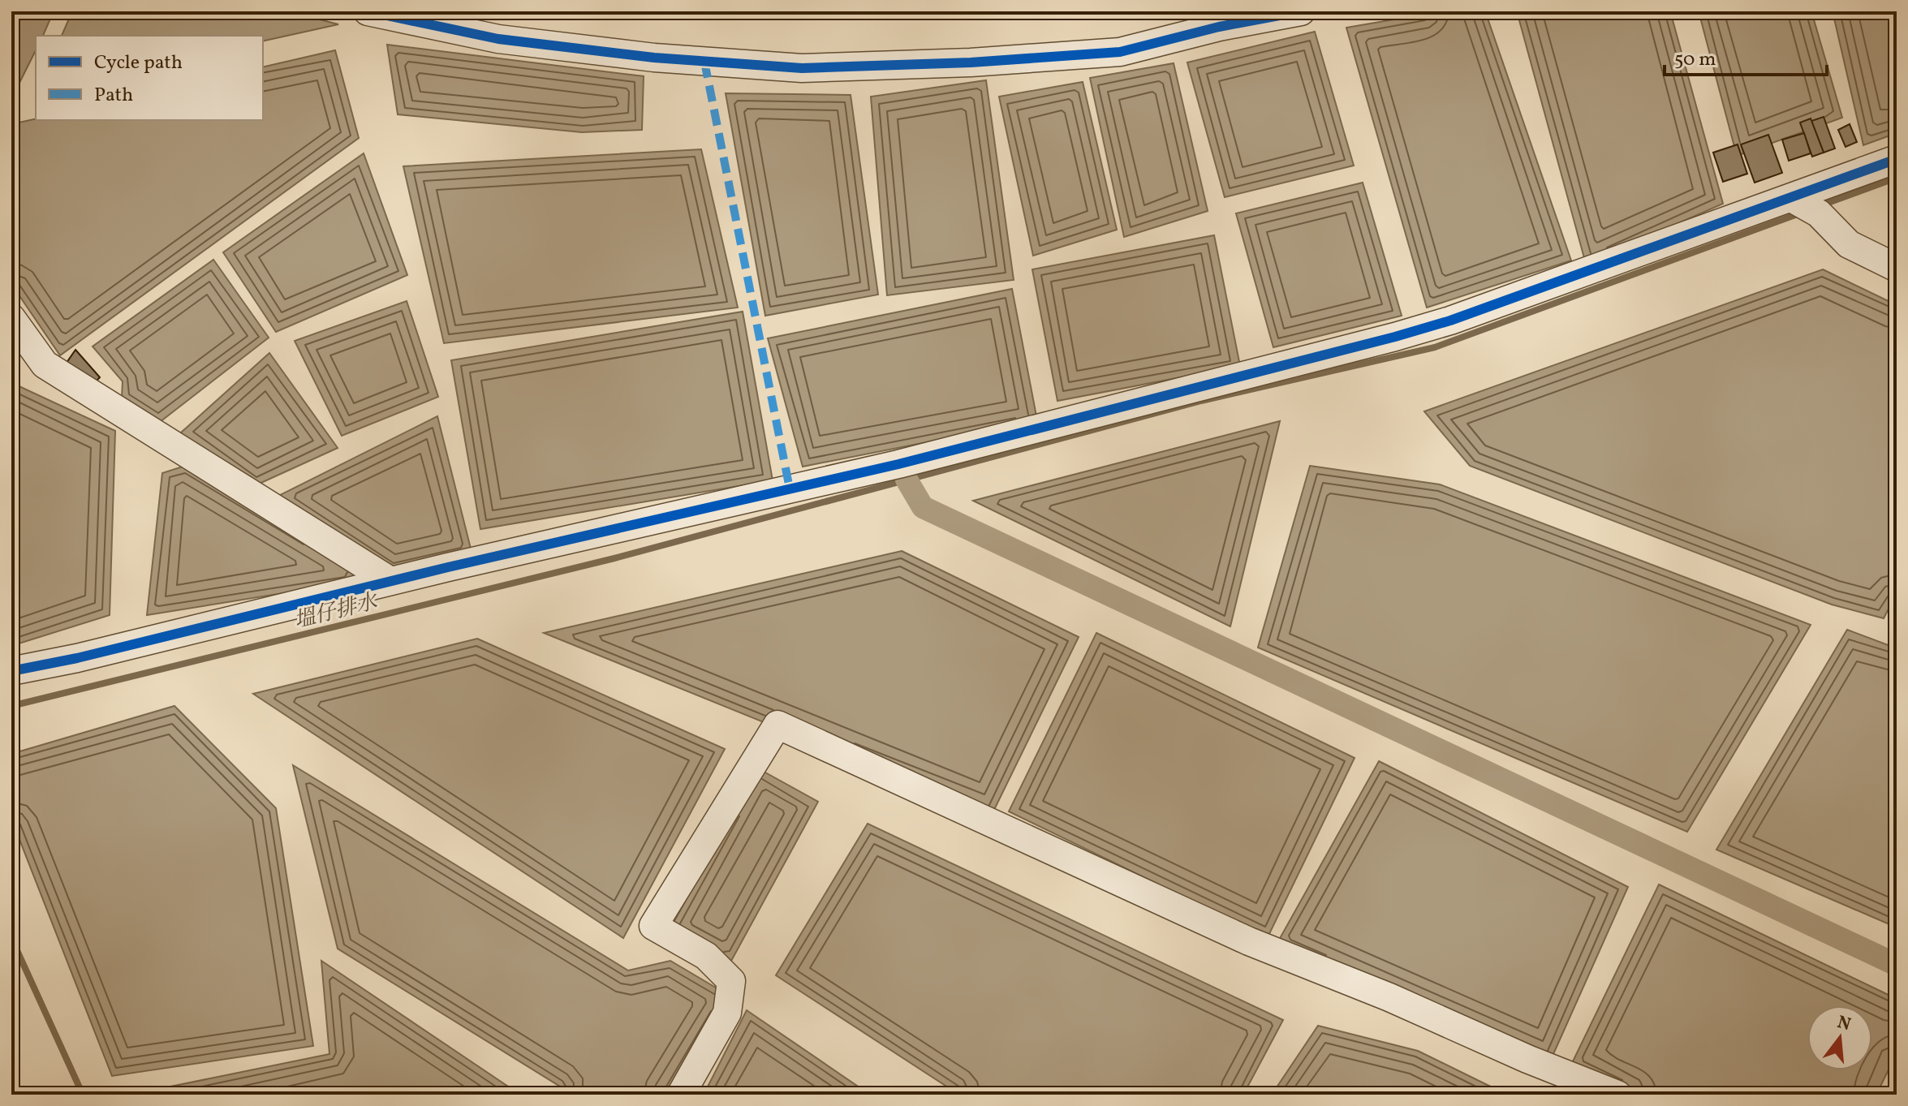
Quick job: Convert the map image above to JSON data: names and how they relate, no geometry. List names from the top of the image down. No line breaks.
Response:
{"water":["塭仔排水"],"legend":["Cycle path","Path"],"scale_bar":"50 m","north":"top"}
